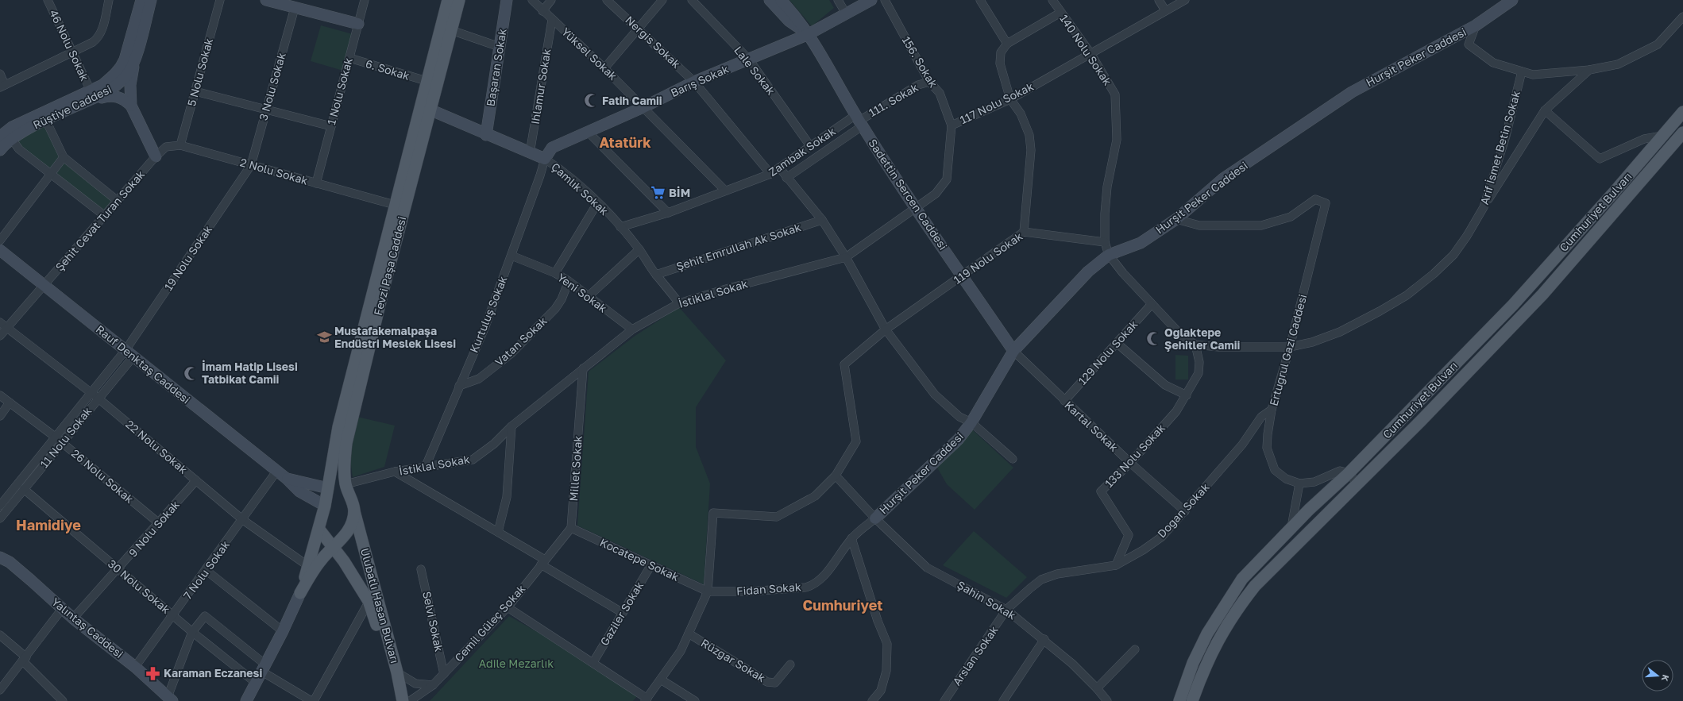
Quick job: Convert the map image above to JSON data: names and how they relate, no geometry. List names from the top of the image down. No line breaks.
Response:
{"streets":{"main road":["Cumhuriyet Bulvarı","Fevzi Paşa Caddesi","Ulubatlı Hasan Bulvarı"],"street":["Nergis Sokak","46 Nolu Sokak","140 Nolu Sokak","Yüksel Sokak","Hurşit Peker Caddesi","156. Sokak","Başaran Sokak","6. Sokak","Lale Sokak","5 Nolu Sokak","Barış Sokak","3 Nolu Sokak","Ihlamur Sokak","1 Nolu Sokak","111. Sokak","117 Nolu Sokak","Rüştiye Caddesi","Arif İsmet Betin Sokak","Zambak Sokak","2 Nolu Sokak","Çamlık Sokak","Sadettin Sercen Caddesi","Şehit Cevat Turan Sokak","Şehit Emrullah Ak Sokak","19 Nolu Sokak","119 Nolu Sokak","Yeni Sokak","İstiklal Sokak","Kurtuluş Sokak","Vatan Sokak","Ertuğrul Gazi Caddesi","129 Nolu Sokak","Rauf Denktaş Caddesi","Kartal Sokak","11 Nolu Sokak","22 Nolu Sokak","133 Nolu Sokak","Millet Sokak","26 Nolu Sokak","Doğan Sokak","9 Nolu Sokak","Kocatepe Sokak","7 Nolu Sokak","30 Nolu Sokak","Fidan Sokak","Şahin Sokak","Gaziler Sokak","Selvi Sokak","Cemil Güleç Sokak","Yalıntaş Caddesi","Arslan Sokak","Rüzgar Sokak"]},"crossings":[["Nergis Sokak","Barış Sokak"],["Nergis Sokak","Zambak Sokak"],["46 Nolu Sokak","Rüştiye Caddesi"],["140 Nolu Sokak","Hurşit Peker Caddesi"],["140 Nolu Sokak","117 Nolu Sokak"],["140 Nolu Sokak","119 Nolu Sokak"],["Yüksel Sokak","Barış Sokak"],["Yüksel Sokak","Ihlamur Sokak"],["Yüksel Sokak","Zambak Sokak"],["Hurşit Peker Caddesi","Sadettin Sercen Caddesi"],["Hurşit Peker Caddesi","Ertuğrul Gazi Caddesi"],["Hurşit Peker Caddesi","Kartal Sokak"],["Hurşit Peker Caddesi","Fidan Sokak"],["Hurşit Peker Caddesi","Şahin Sokak"],["156. Sokak","111. Sokak"],["156. Sokak","117 Nolu Sokak"],["Başaran Sokak","Çamlık Sokak"],["6. Sokak","1 Nolu Sokak"],["6. Sokak","Fevzi Paşa Caddesi"],["Lale Sokak","Barış Sokak"],["Lale Sokak","Zambak Sokak"],["5 Nolu Sokak","2 Nolu Sokak"],["Barış Sokak","Çamlık Sokak"],["Barış Sokak","Sadettin Sercen Caddesi"],["Barış Sokak","Kurtuluş Sokak"],["3 Nolu Sokak","2 Nolu Sokak"],["3 Nolu Sokak","19 Nolu Sokak"],["Ihlamur Sokak","Çamlık Sokak"],["1 Nolu Sokak","2 Nolu Sokak"],["111. Sokak","Zambak Sokak"],["111. Sokak","Sadettin Sercen Caddesi"],["117 Nolu Sokak","Sadettin Sercen Caddesi"],["117 Nolu Sokak","İstiklal Sokak"],["Arif İsmet Betin Sokak","Ertuğrul Gazi Caddesi"],["Arif İsmet Betin Sokak","133 Nolu Sokak"],["Zambak Sokak","Çamlık Sokak"],["Zambak Sokak","Sadettin Sercen Caddesi"],["2 Nolu Sokak","Şehit Cevat Turan Sokak"],["2 Nolu Sokak","19 Nolu Sokak"],["2 Nolu Sokak","Fevzi Paşa Caddesi"],["Çamlık Sokak","Şehit Emrullah Ak Sokak"],["Çamlık Sokak","Fevzi Paşa Caddesi"],["Çamlık Sokak","İstiklal Sokak"],["Çamlık Sokak","Kurtuluş Sokak"],["Sadettin Sercen Caddesi","119 Nolu Sokak"],["Sadettin Sercen Caddesi","Kartal Sokak"],["Cumhuriyet Bulvarı","Ertuğrul Gazi Caddesi"],["Şehit Cevat Turan Sokak","Rauf Denktaş Caddesi"],["Şehit Cevat Turan Sokak","22 Nolu Sokak"],["19 Nolu Sokak","Rauf Denktaş Caddesi"],["19 Nolu Sokak","11 Nolu Sokak"],["119 Nolu Sokak","Şahin Sokak"],["Fevzi Paşa Caddesi","İstiklal Sokak"],["Fevzi Paşa Caddesi","22 Nolu Sokak"],["Fevzi Paşa Caddesi","30 Nolu Sokak"],["Fevzi Paşa Caddesi","Ulubatlı Hasan Bulvarı"],["Yeni Sokak","İstiklal Sokak"],["Yeni Sokak","Kurtuluş Sokak"],["Yeni Sokak","Vatan Sokak"],["İstiklal Sokak","Kurtuluş Sokak"],["İstiklal Sokak","Millet Sokak"],["Kurtuluş Sokak","Vatan Sokak"],["Ertuğrul Gazi Caddesi","Doğan Sokak"],["129 Nolu Sokak","Kartal Sokak"],["Rauf Denktaş Caddesi","11 Nolu Sokak"],["Rauf Denktaş Caddesi","7 Nolu Sokak"],["Kartal Sokak","133 Nolu Sokak"],["Kartal Sokak","Doğan Sokak"],["11 Nolu Sokak","22 Nolu Sokak"],["11 Nolu Sokak","26 Nolu Sokak"],["11 Nolu Sokak","30 Nolu Sokak"],["22 Nolu Sokak","9 Nolu Sokak"],["22 Nolu Sokak","7 Nolu Sokak"],["133 Nolu Sokak","Doğan Sokak"],["Millet Sokak","Kocatepe Sokak"],["26 Nolu Sokak","9 Nolu Sokak"],["Doğan Sokak","Şahin Sokak"],["Doğan Sokak","Arslan Sokak"],["9 Nolu Sokak","30 Nolu Sokak"],["9 Nolu Sokak","Yalıntaş Caddesi"],["Kocatepe Sokak","Fidan Sokak"],["Kocatepe Sokak","Gaziler Sokak"],["7 Nolu Sokak","30 Nolu Sokak"],["7 Nolu Sokak","Yalıntaş Caddesi"],["Fidan Sokak","Şahin Sokak"],["Şahin Sokak","Arslan Sokak"],["Selvi Sokak","Cemil Güleç Sokak"]],"districts":["Atatürk","Hamidiye","Cumhuriyet"],"parks":["Adile Mezarlık"],"places":{"mosque":["Fatih Camii","Oğlaktepe Şehitler Camii","İmam Hatip Lisesi Tatbikat Camii"],"supermarket":["BİM"],"school or university":["Mustafakemalpaşa Endüstri Meslek Lisesi"],"pharmacy":["Karaman Eczanesi"]},"north":"right"}
